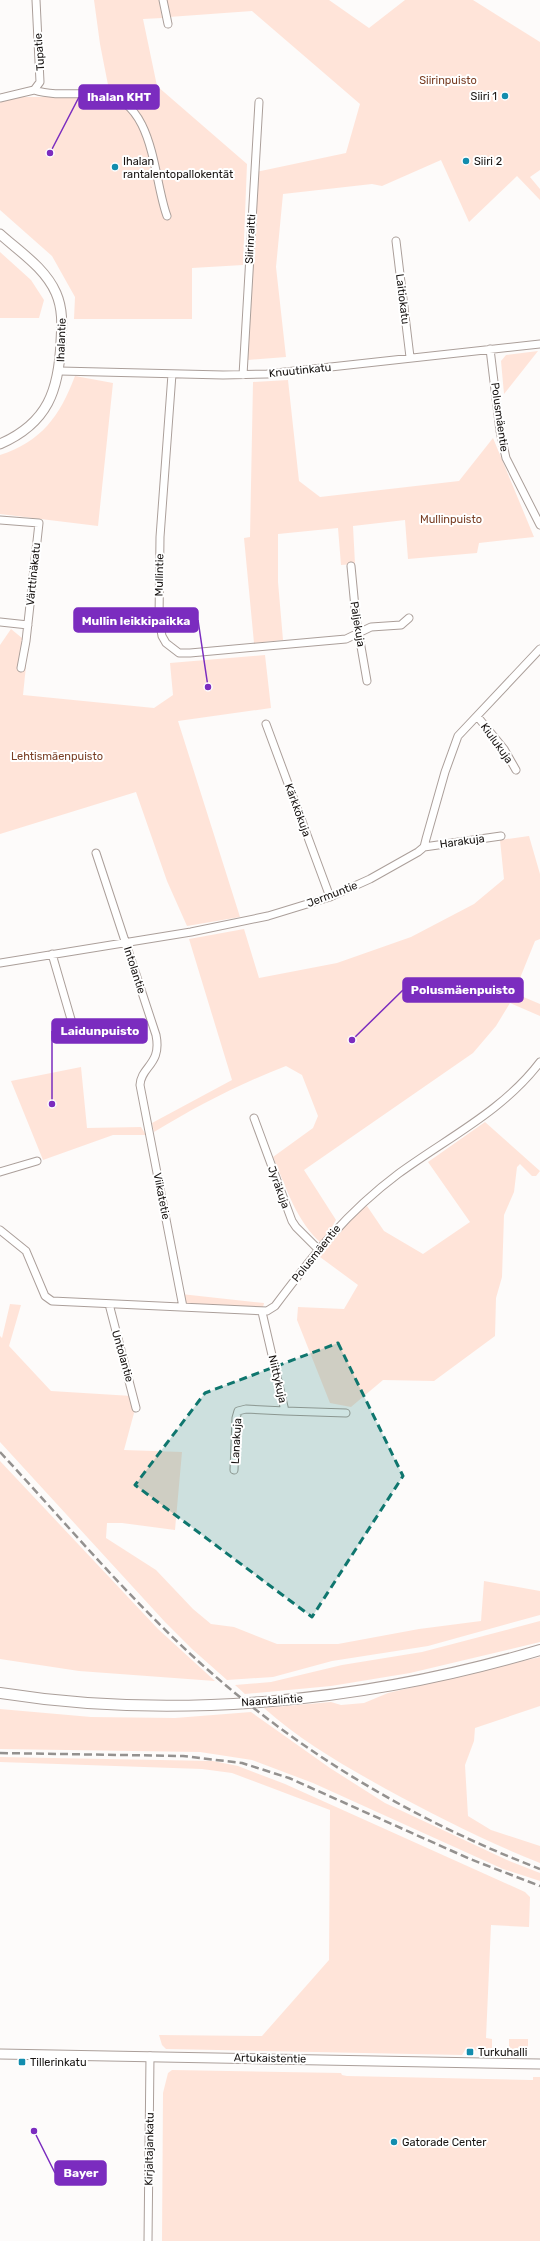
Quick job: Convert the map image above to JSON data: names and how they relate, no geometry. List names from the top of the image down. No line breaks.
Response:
{"streets":{"main road":["Naantalintie"],"street":["Tupatie","Siirinraitti","Laitiokatu","Ihalantie","Knuutinkatu","Polusmäentie","Värttinäkatu","Mullintie","Paljekuja","Kiulukuja","Kärkkökuja","Harakuja","Jermuntie","Intolantie","Jyräkuja","Viikatetie","Untolantie","Niittykuja","Lanakuja","Artukaistentie","Kirjaltajankatu"]},"crossings":[["Siirinraitti","Knuutinkatu"],["Laitiokatu","Knuutinkatu"],["Ihalantie","Knuutinkatu"],["Knuutinkatu","Polusmäentie"],["Knuutinkatu","Mullintie"],["Polusmäentie","Jyräkuja"],["Polusmäentie","Niittykuja"],["Mullintie","Paljekuja"],["Kärkkökuja","Jermuntie"],["Harakuja","Jermuntie"],["Jermuntie","Intolantie"],["Intolantie","Viikatetie"],["Niittykuja","Lanakuja"],["Artukaistentie","Kirjaltajankatu"]],"parks":["Siirinpuisto","Mullinpuisto","Lehtismäenpuisto"],"places":{"other":["Siiri 1","Ihalan KHT","Siiri 2","Ihalan rantalentopallokentät","Mullin leikkipaikka","Polusmäenpuisto","Laidunpuisto","Bayer","Gatorade Center"],"transit":["Turkuhalli","Tillerinkatu"]}}
